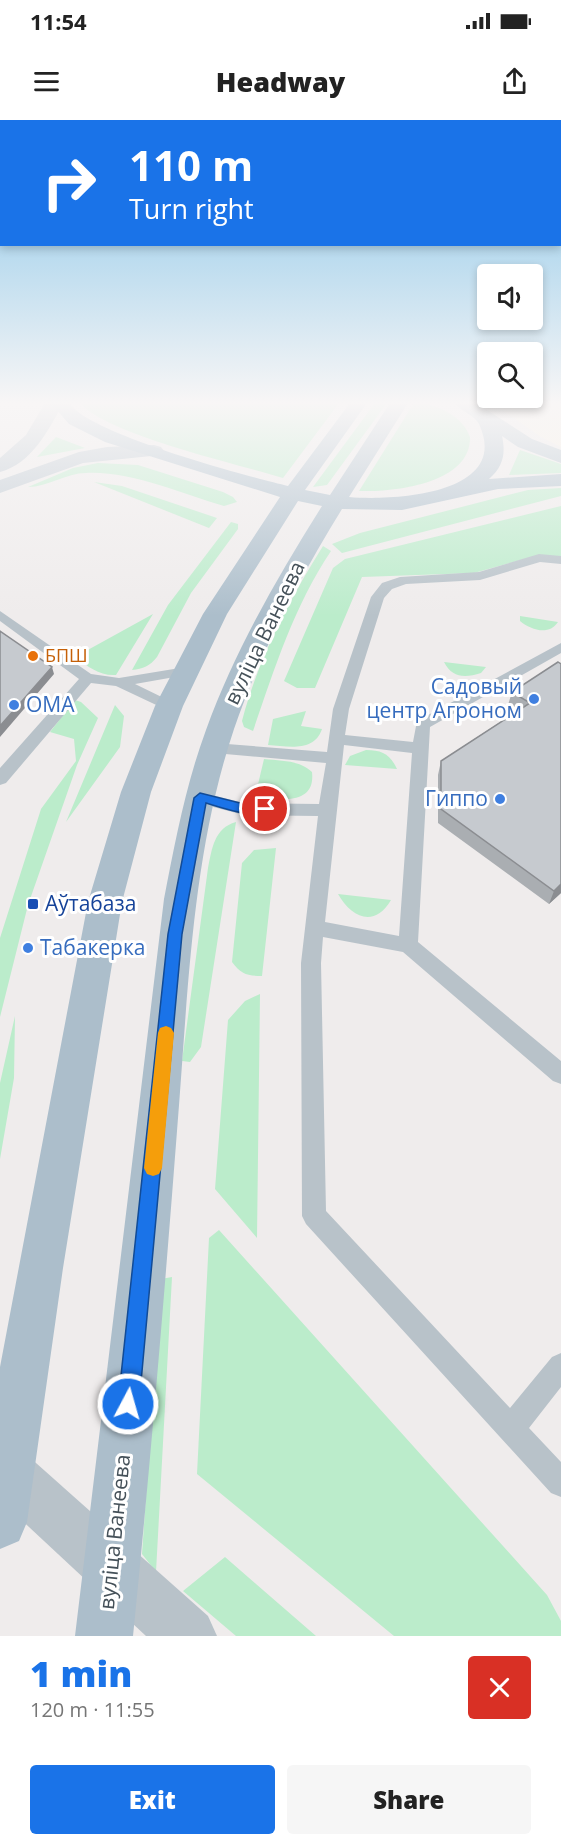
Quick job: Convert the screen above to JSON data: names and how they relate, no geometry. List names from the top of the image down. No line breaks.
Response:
{"streets":{"main road":["вуліца Ванеева"]},"places":{"other":["БПШ","Садовый центр Агроном","ОМА","Гиппо","Табакерка"],"transit":["Аўтабаза"]},"page":{"status":"11:54","header":"Headway","turn":["110 m","Turn right"],"heading":["1 min","120 m · 11:55"],"buttons":["Exit","Share"]}}
